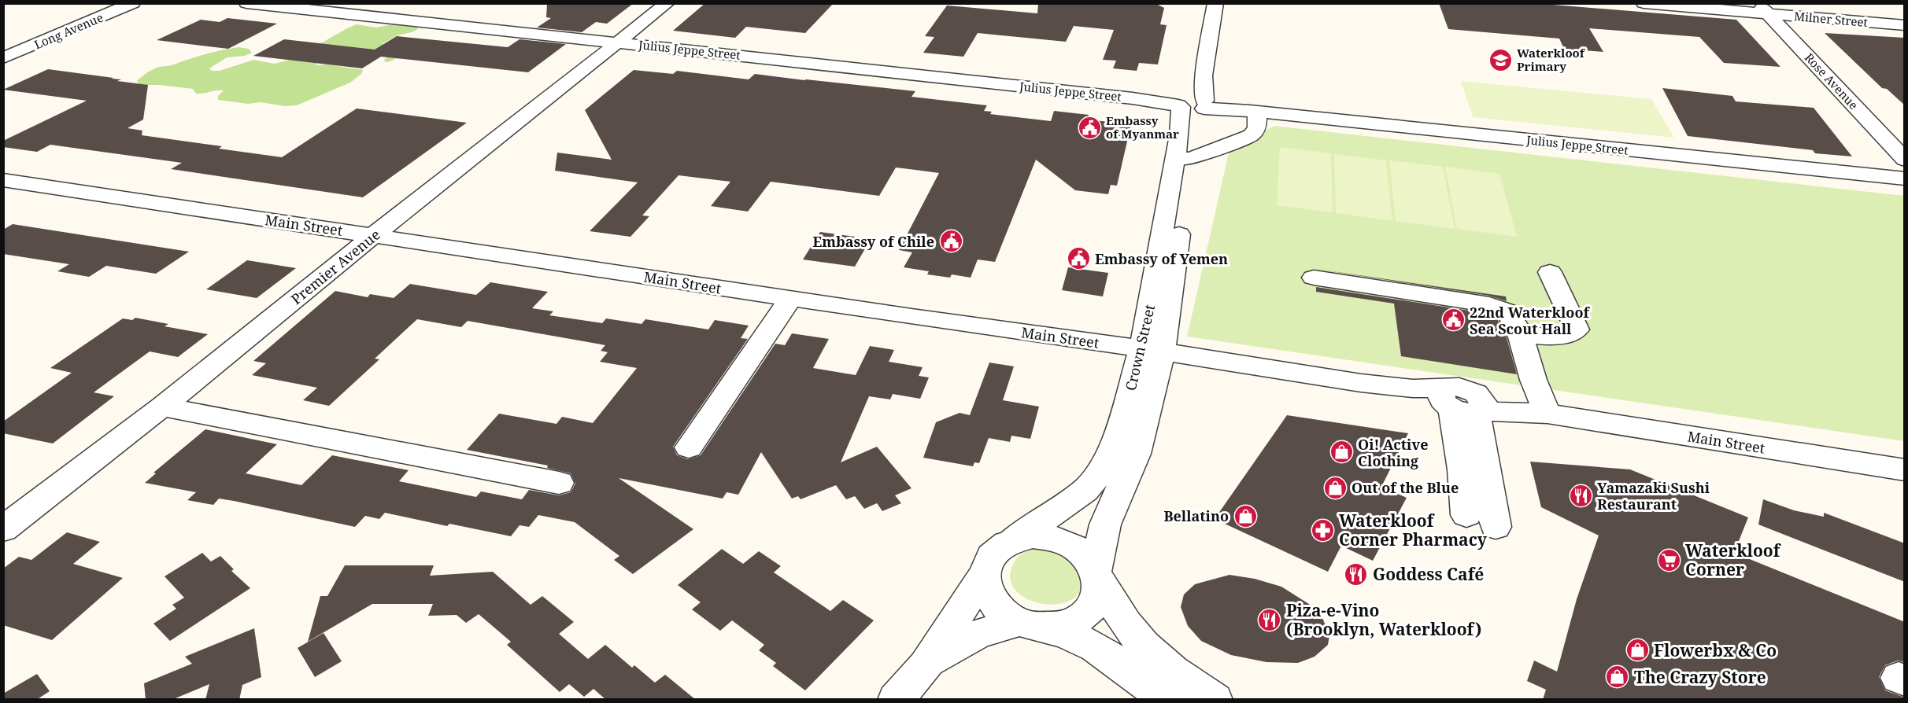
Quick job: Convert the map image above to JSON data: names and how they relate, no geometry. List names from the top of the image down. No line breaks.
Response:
{"streets":{"street":["Milner Street","Long Avenue","Julius Jeppe Street","Rose Avenue","Main Street","Premier Avenue","Crown Street"]},"crossings":[["Milner Street","Rose Avenue"],["Julius Jeppe Street","Premier Avenue"],["Julius Jeppe Street","Crown Street"],["Main Street","Premier Avenue"],["Main Street","Crown Street"]],"places":{"school or university":["Waterkloof Primary"],"public building":["Embassy of Myanmar","Embassy of Chile","Embassy of Yemen","22nd Waterkloof Sea Scout Hall"],"shop":["Oi! Active Clothing","Out of the Blue","Bellatino","Flowerbx & Co","The Crazy Store"],"restaurant":["Yamazaki Sushi Restaurant","Goddess Café","Piza-e-Vino (Brooklyn, Waterkloof)"],"pharmacy":["Waterkloof Corner Pharmacy"],"supermarket":["Waterkloof Corner"]}}
